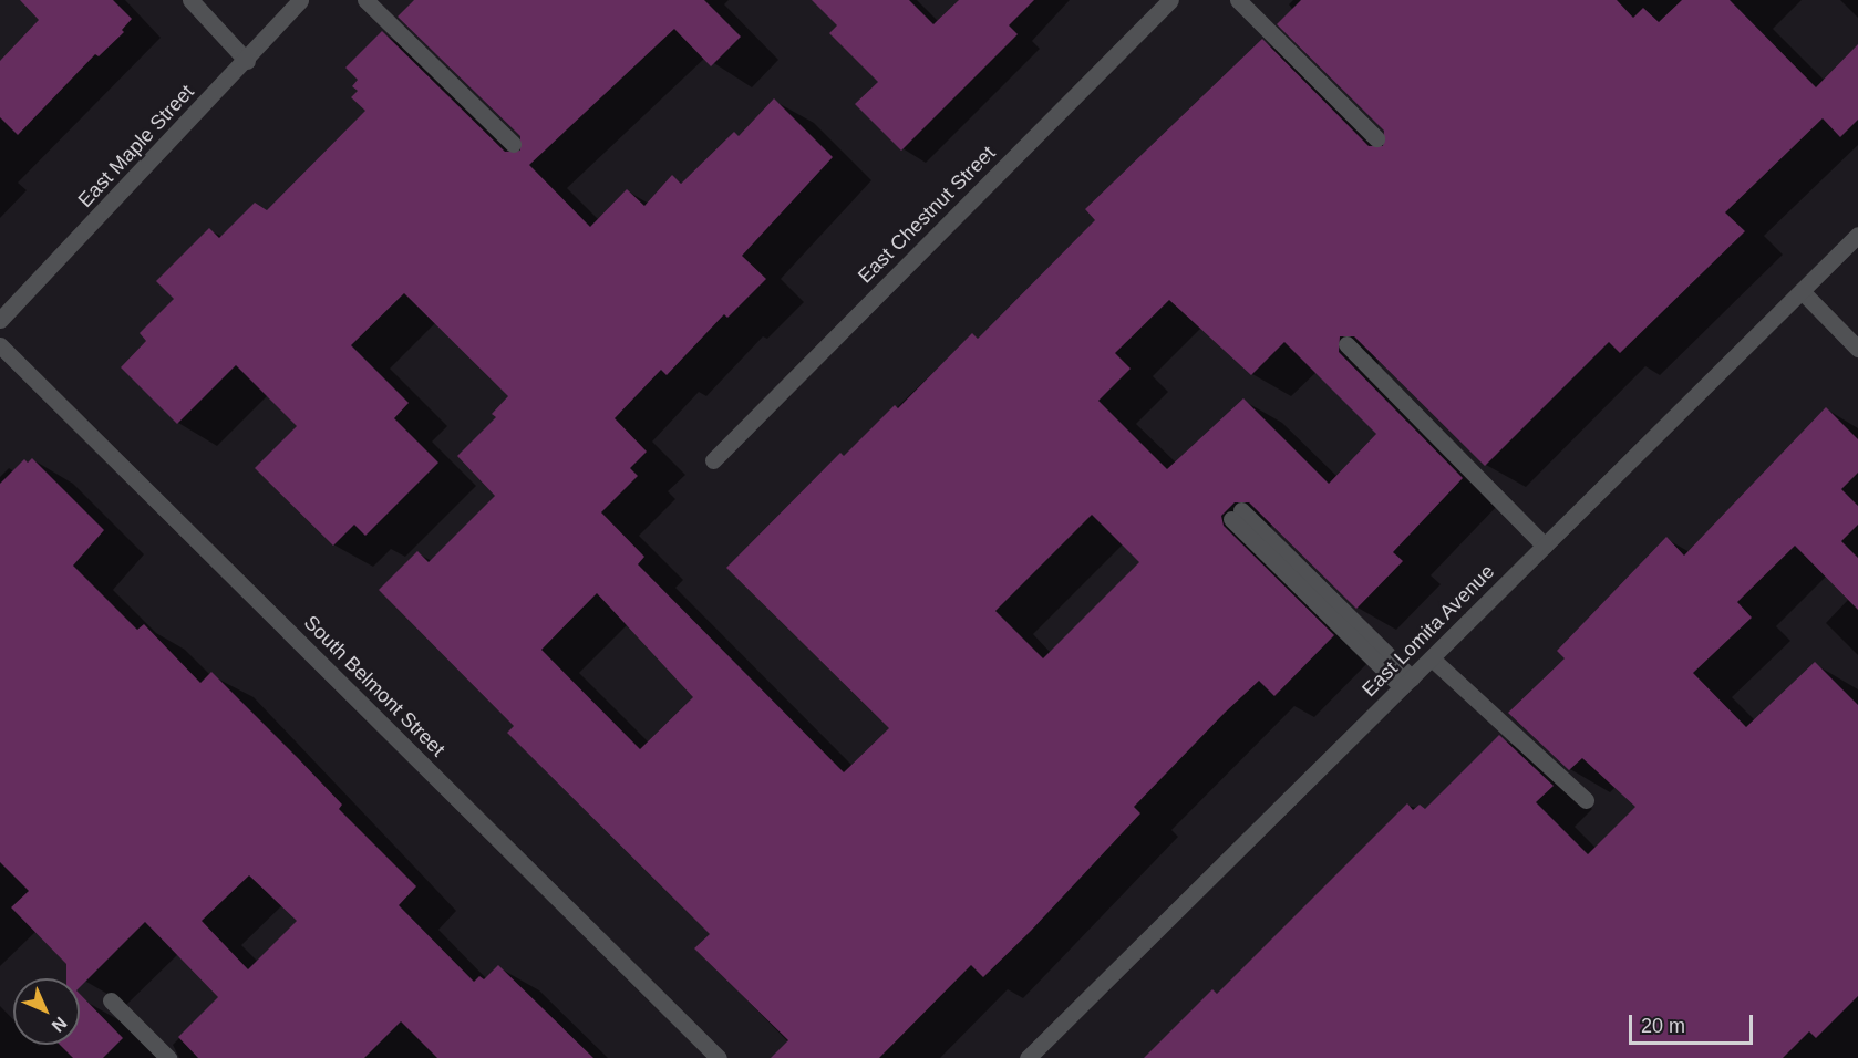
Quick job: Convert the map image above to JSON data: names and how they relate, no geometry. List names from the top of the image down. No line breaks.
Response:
{"streets":{"street":["East Maple Street","East Chestnut Street","East Lomita Avenue","South Belmont Street"]},"scale_bar":"20 m","north":"bottom right"}
